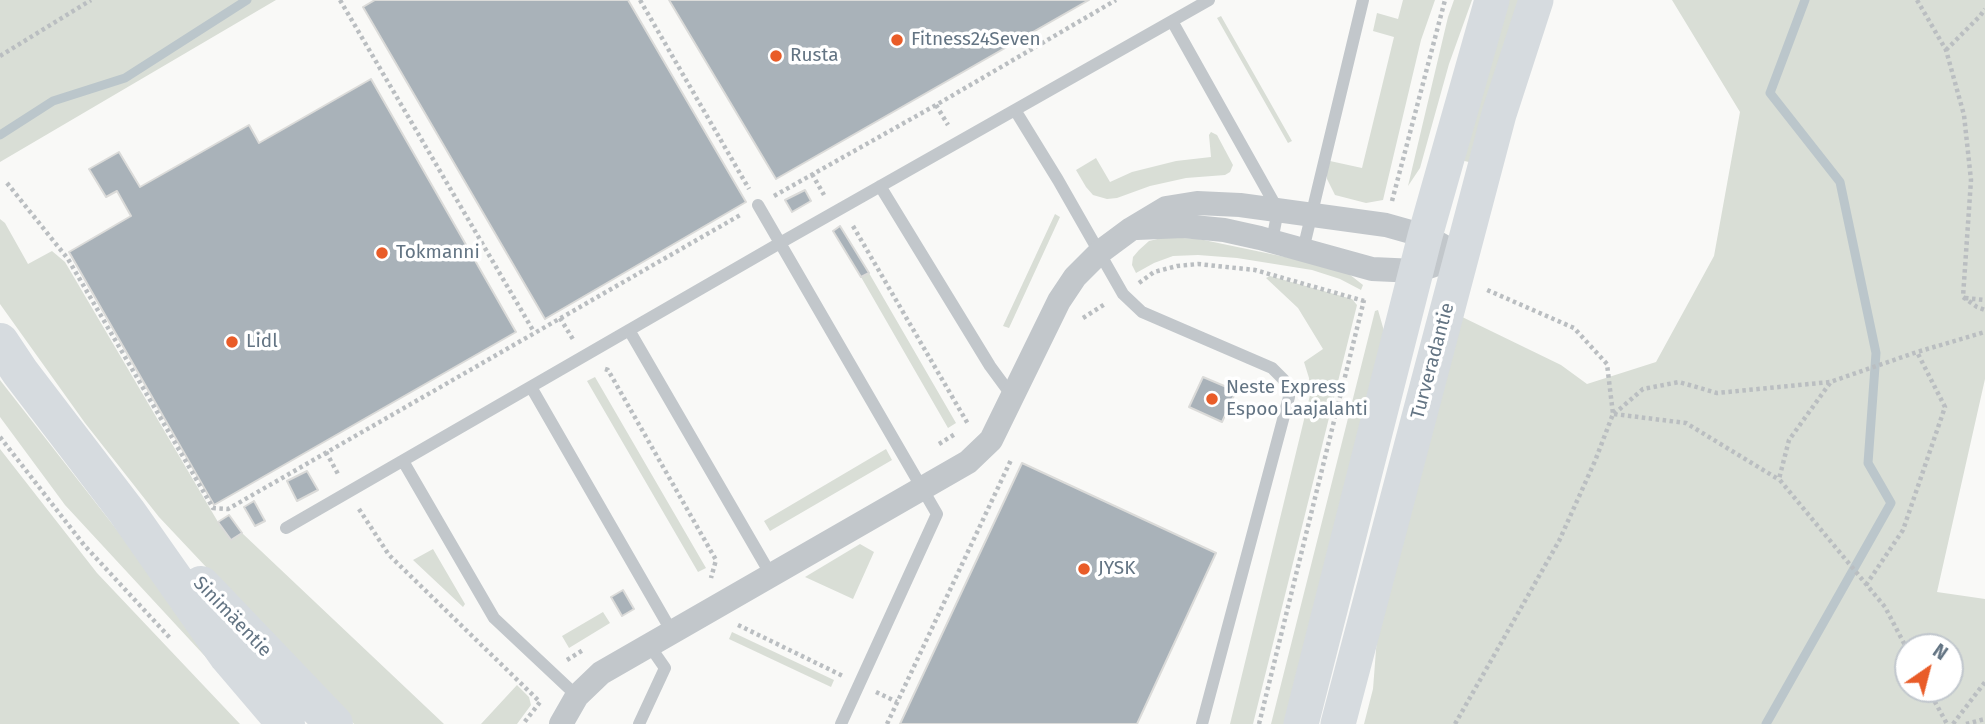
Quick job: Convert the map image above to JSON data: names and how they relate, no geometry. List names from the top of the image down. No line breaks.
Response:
{"streets":{"main road":["Turveradantie","Sinimäentie"]},"places":["Fitness24Seven","Rusta","Tokmanni","Lidl","Neste Express Espoo Laajalahti","JYSK"],"north":"top right"}
